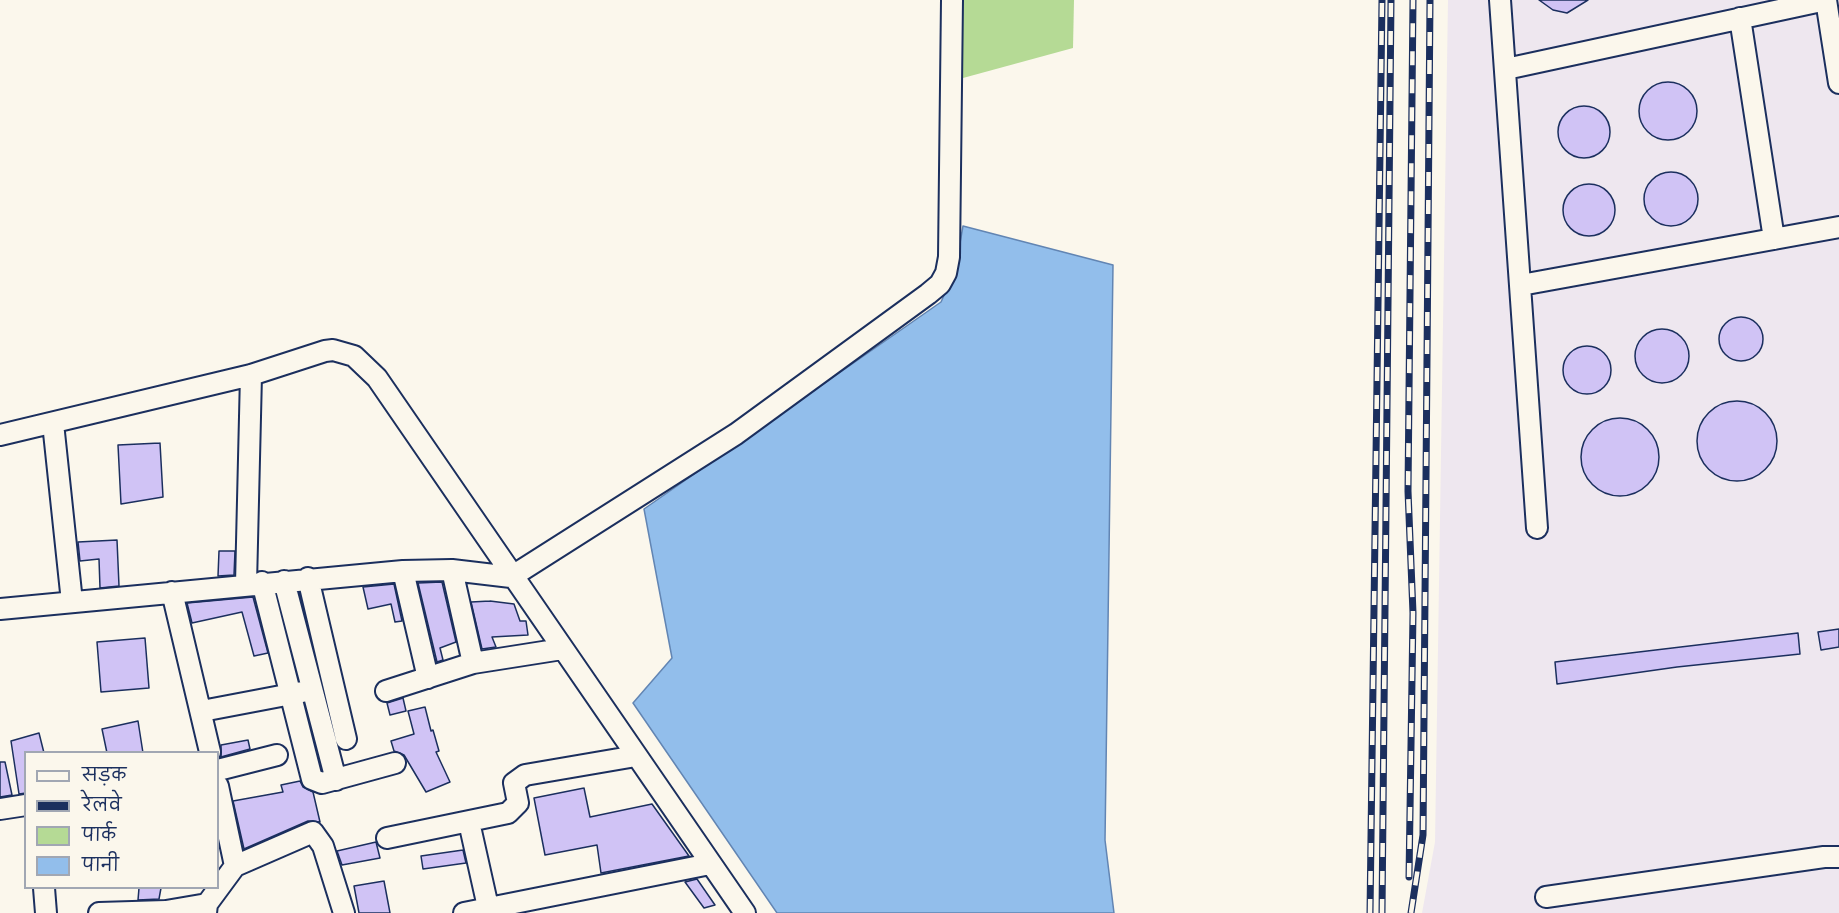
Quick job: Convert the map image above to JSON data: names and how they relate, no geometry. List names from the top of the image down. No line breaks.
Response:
{"legend":["सड़क","रेलवे","पार्क","पानी"]}
